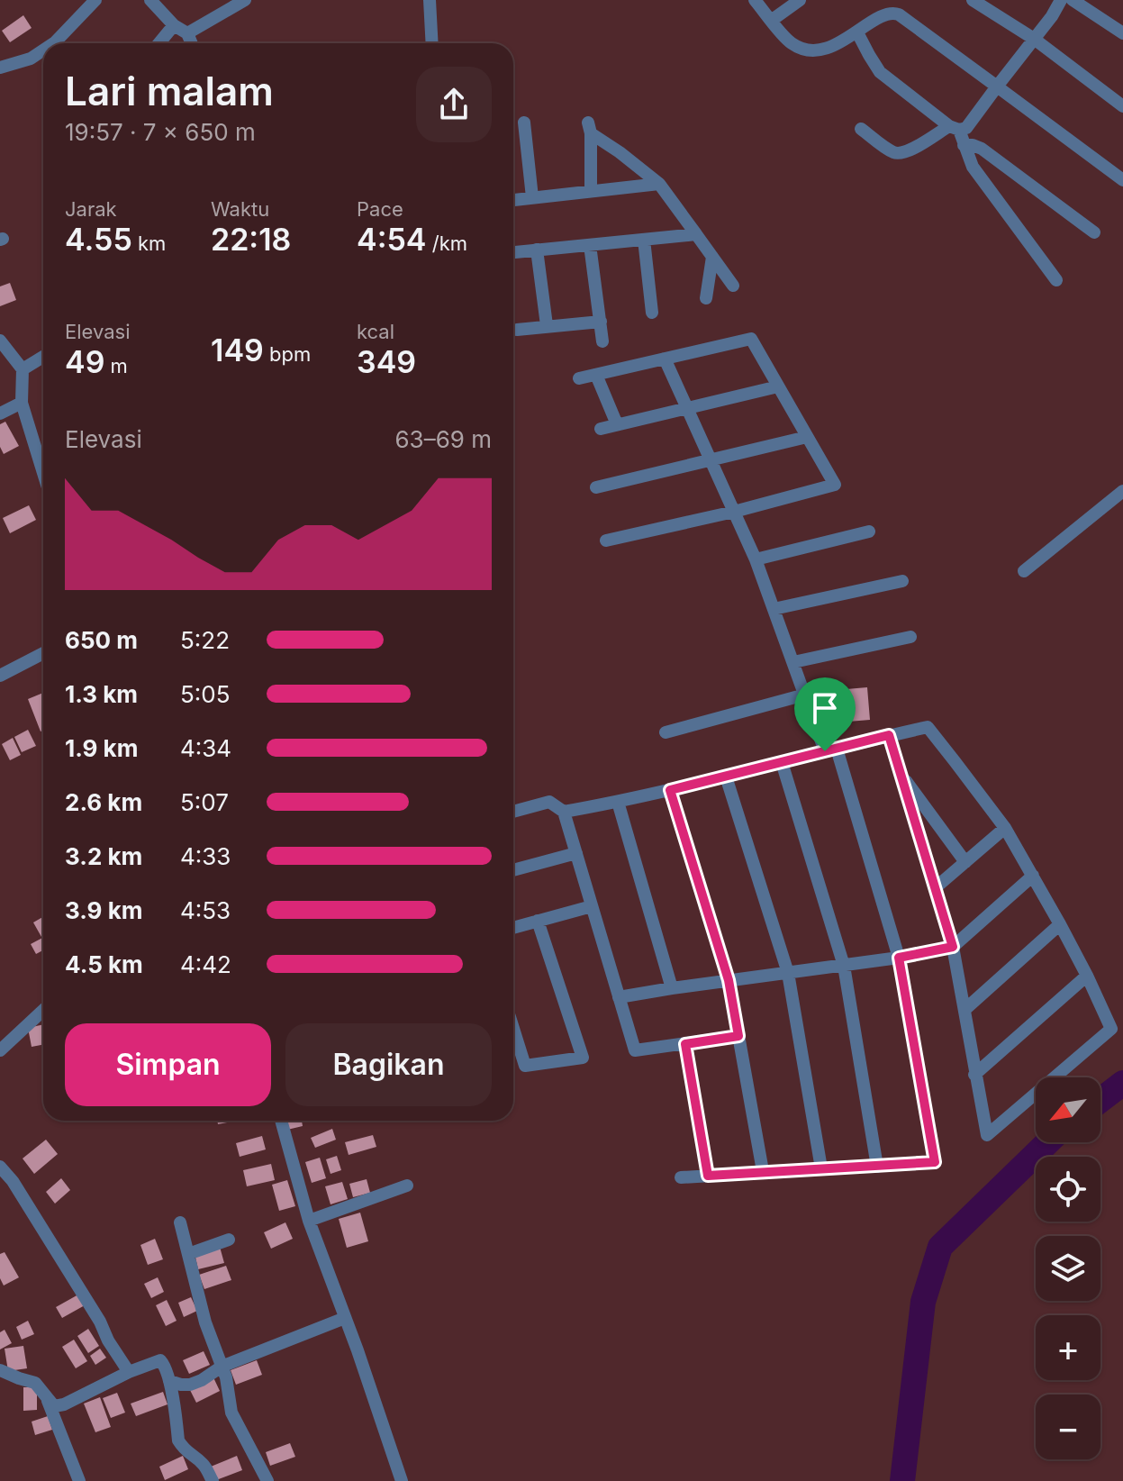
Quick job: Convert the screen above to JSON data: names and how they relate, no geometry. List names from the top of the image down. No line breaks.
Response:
{"north":"bottom left","page":{"heading":["Lari malam","19:57 · 7 × 650 m"],"stats":[["Jarak","4.55 km"],["Waktu","22:18"],["Pace","4:54 /km"],["Elevasi","49 m"],["149 bpm"],["kcal","349"]],"chart":["Elevasi","63–69 m"],"list":[{"name":"650 m","note":"5:22"},{"name":"1.3 km","note":"5:05"},{"name":"1.9 km","note":"4:34"},{"name":"2.6 km","note":"5:07"},{"name":"3.2 km","note":"4:33"},{"name":"3.9 km","note":"4:53"},{"name":"4.5 km","note":"4:42"}],"buttons":["Simpan","Bagikan"],"map_buttons":["+","−"]}}
